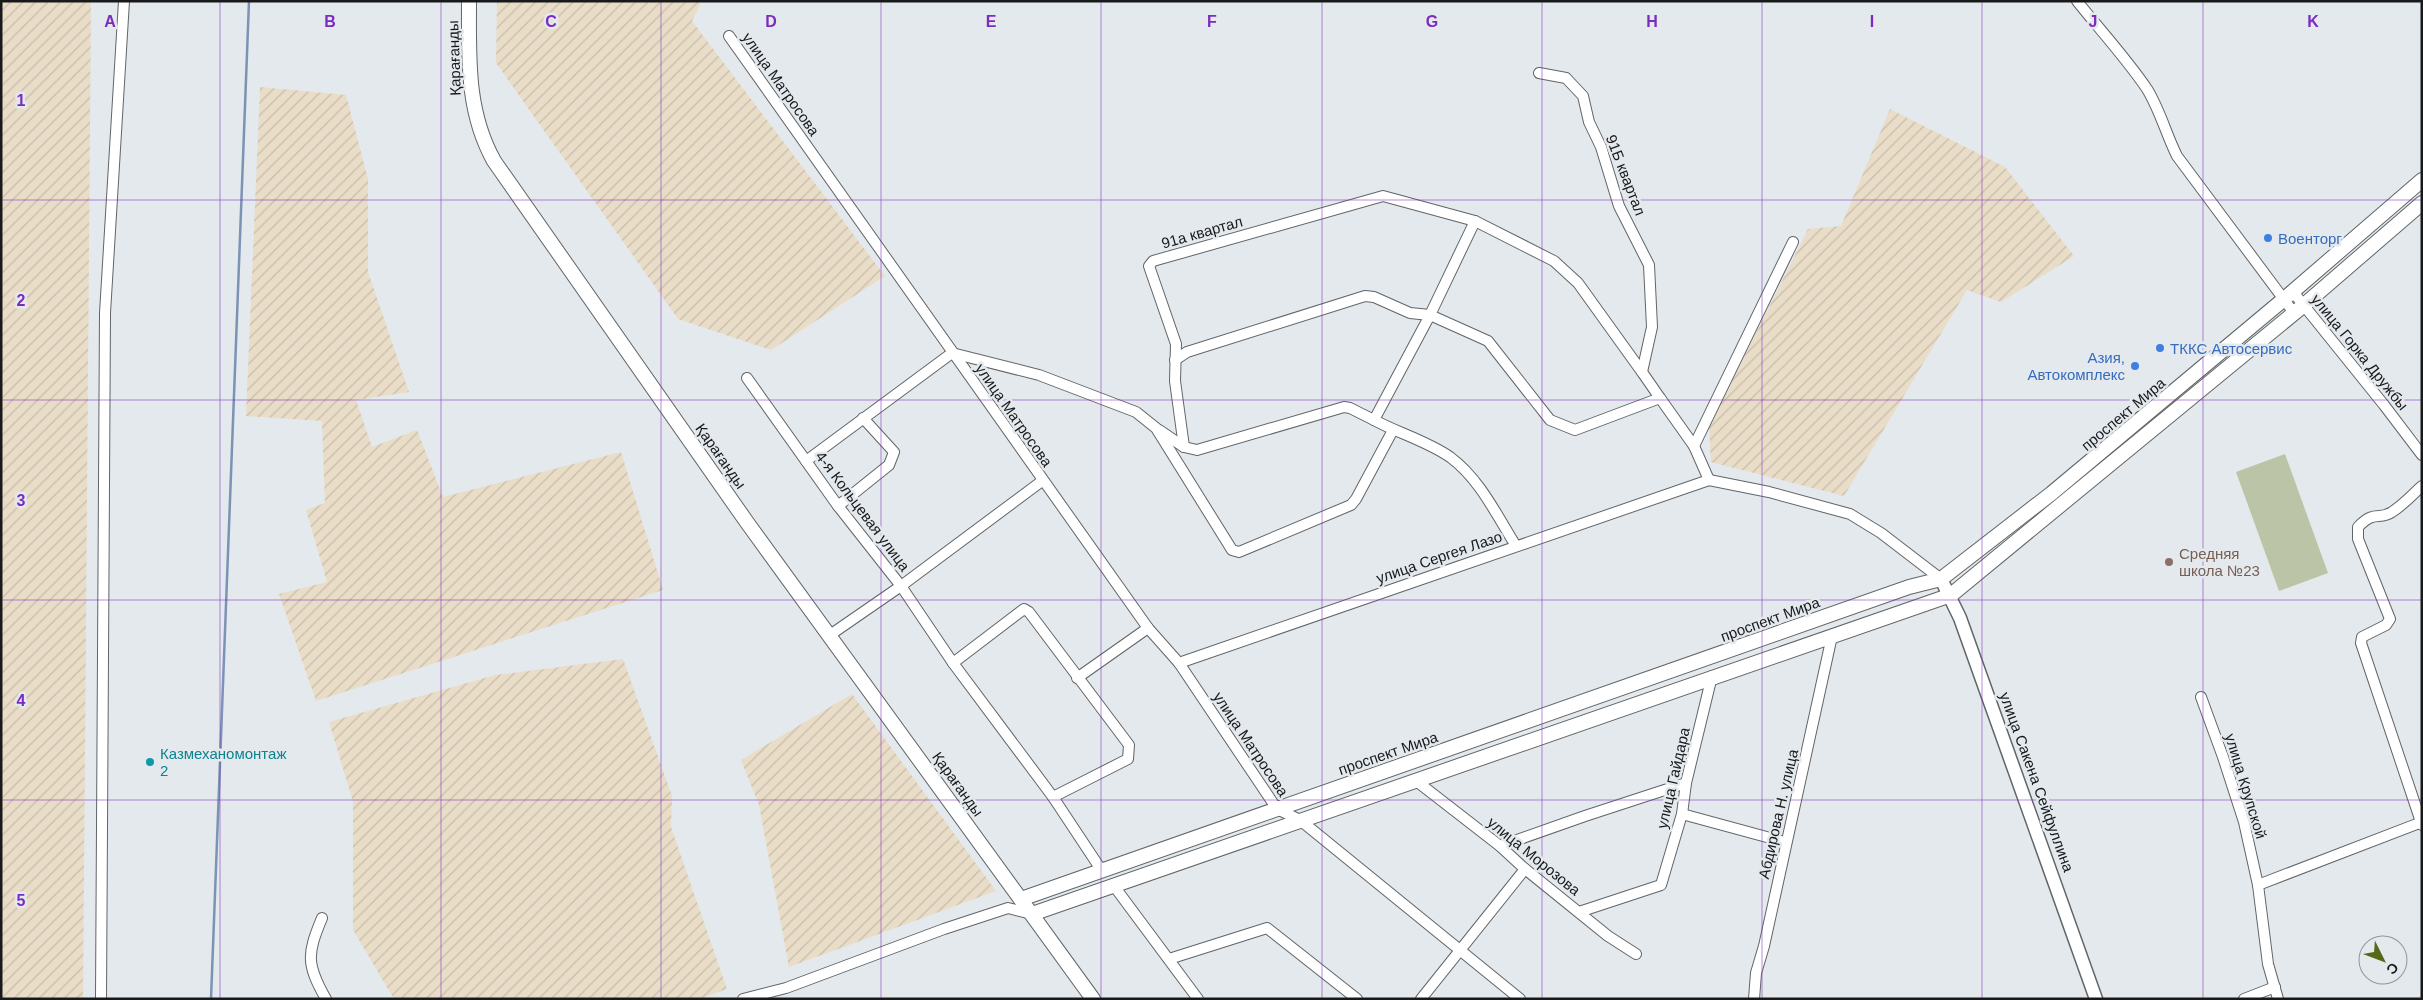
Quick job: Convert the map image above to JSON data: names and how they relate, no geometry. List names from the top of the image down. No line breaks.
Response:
{"streets":{"main road":["Қарағанды","проспект Мира"],"street":["улица Матросова","91Б квартал","91а квартал","улица Горка Дружбы","4-я Кольцевая улица","улица Сергея Лазо","улица Гайдара","улица Сакена Сейфуллина","улица Крупской","Абдирова Н. улица","улица Морозова"]},"crossings":[["Қарағанды","проспект Мира"],["улица Матросова","проспект Мира"],["улица Матросова","улица Сергея Лазо"],["улица Горка Дружбы","проспект Мира"],["проспект Мира","4-я Кольцевая улица"],["проспект Мира","улица Гайдара"],["проспект Мира","улица Сакена Сейфуллина"],["проспект Мира","Абдирова Н. улица"],["проспект Мира","улица Морозова"],["улица Гайдара","улица Морозова"]],"places":["Военторг","ТККС Автосервис","Азия, Автокомплекс","Средняя школа №23","Казмеханомонтаж 2"],"north":"bottom right","grid":{"columns":["A","B","C","D","E","F","G","H","I","J","K"],"rows":["1","2","3","4","5"]}}
